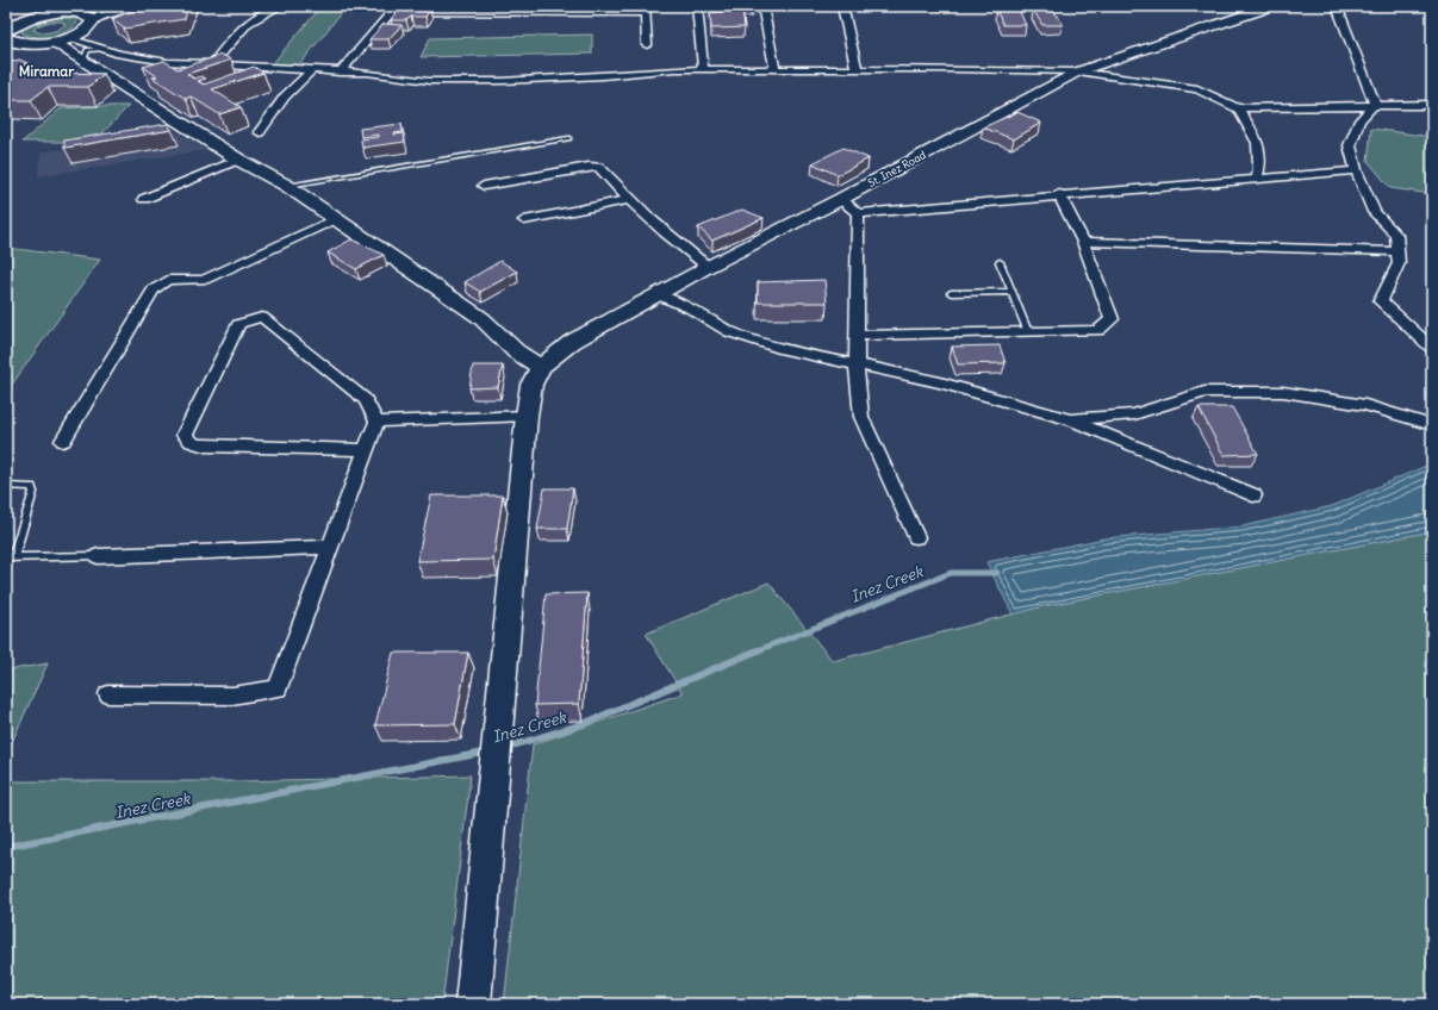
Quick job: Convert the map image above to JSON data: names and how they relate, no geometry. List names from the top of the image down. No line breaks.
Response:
{"streets":{"main road":["St. Inez Road"]},"districts":["Miramar"],"water":["Inez Creek"]}
